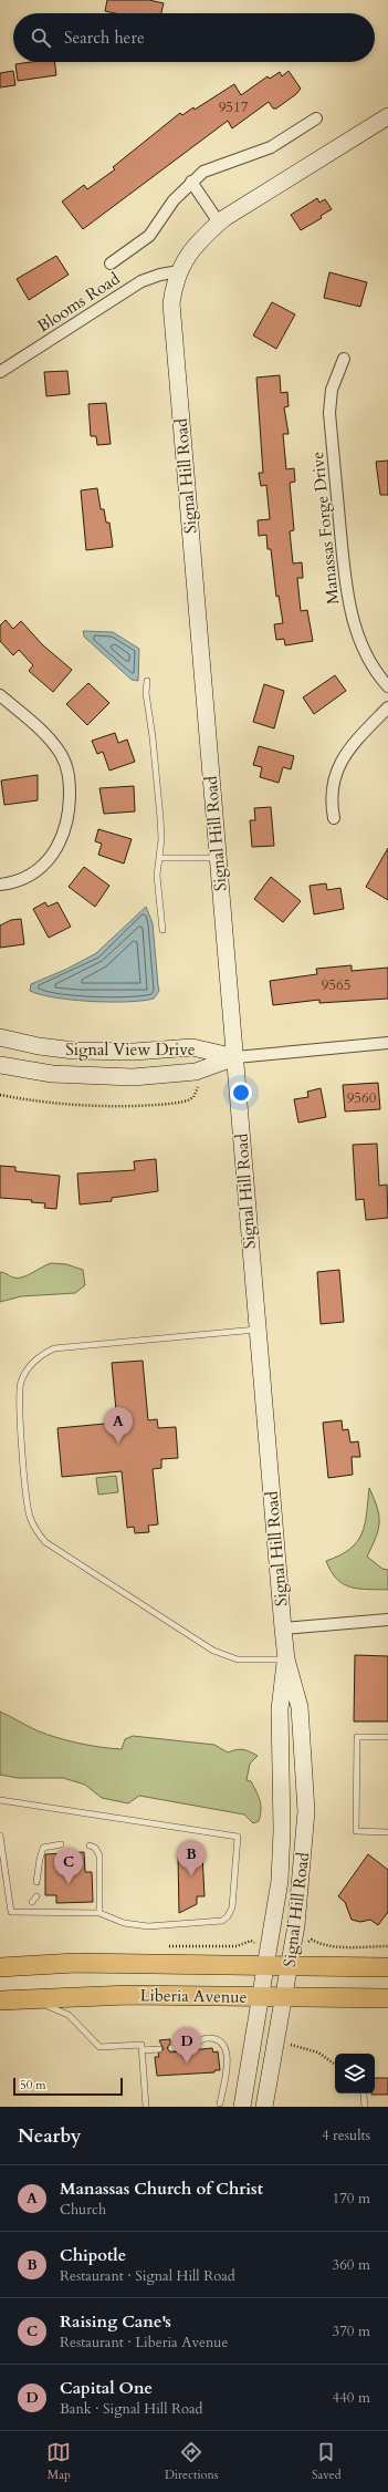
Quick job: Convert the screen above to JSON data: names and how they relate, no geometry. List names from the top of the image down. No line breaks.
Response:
{"streets":{"highway":["Liberia Avenue"],"main road":["Signal Hill Road","Signal View Drive"],"street":["Blooms Road","Manassas Forge Drive"]},"crossings":[["Blooms Road","Signal Hill Road"],["Signal Hill Road","Signal View Drive"],["Signal Hill Road","Liberia Avenue"]],"house_numbers":["9517","9565","9560"],"scale_bar":"50 m","page":{"search":"Search here","pins":["A","B","C","D"],"scale":"50 m","heading":["Nearby","4 results"],"list":[{"mark":"A","name":"Manassas Church of Christ","note":"Church","value":"170 m"},{"mark":"B","name":"Chipotle","note":"Restaurant · Signal Hill Road","value":"360 m"},{"mark":"C","name":"Raising Cane's","note":"Restaurant · Liberia Avenue","value":"370 m"},{"mark":"D","name":"Capital One","note":"Bank · Signal Hill Road","value":"440 m"}],"nav":["Map","Directions","Saved"]}}
